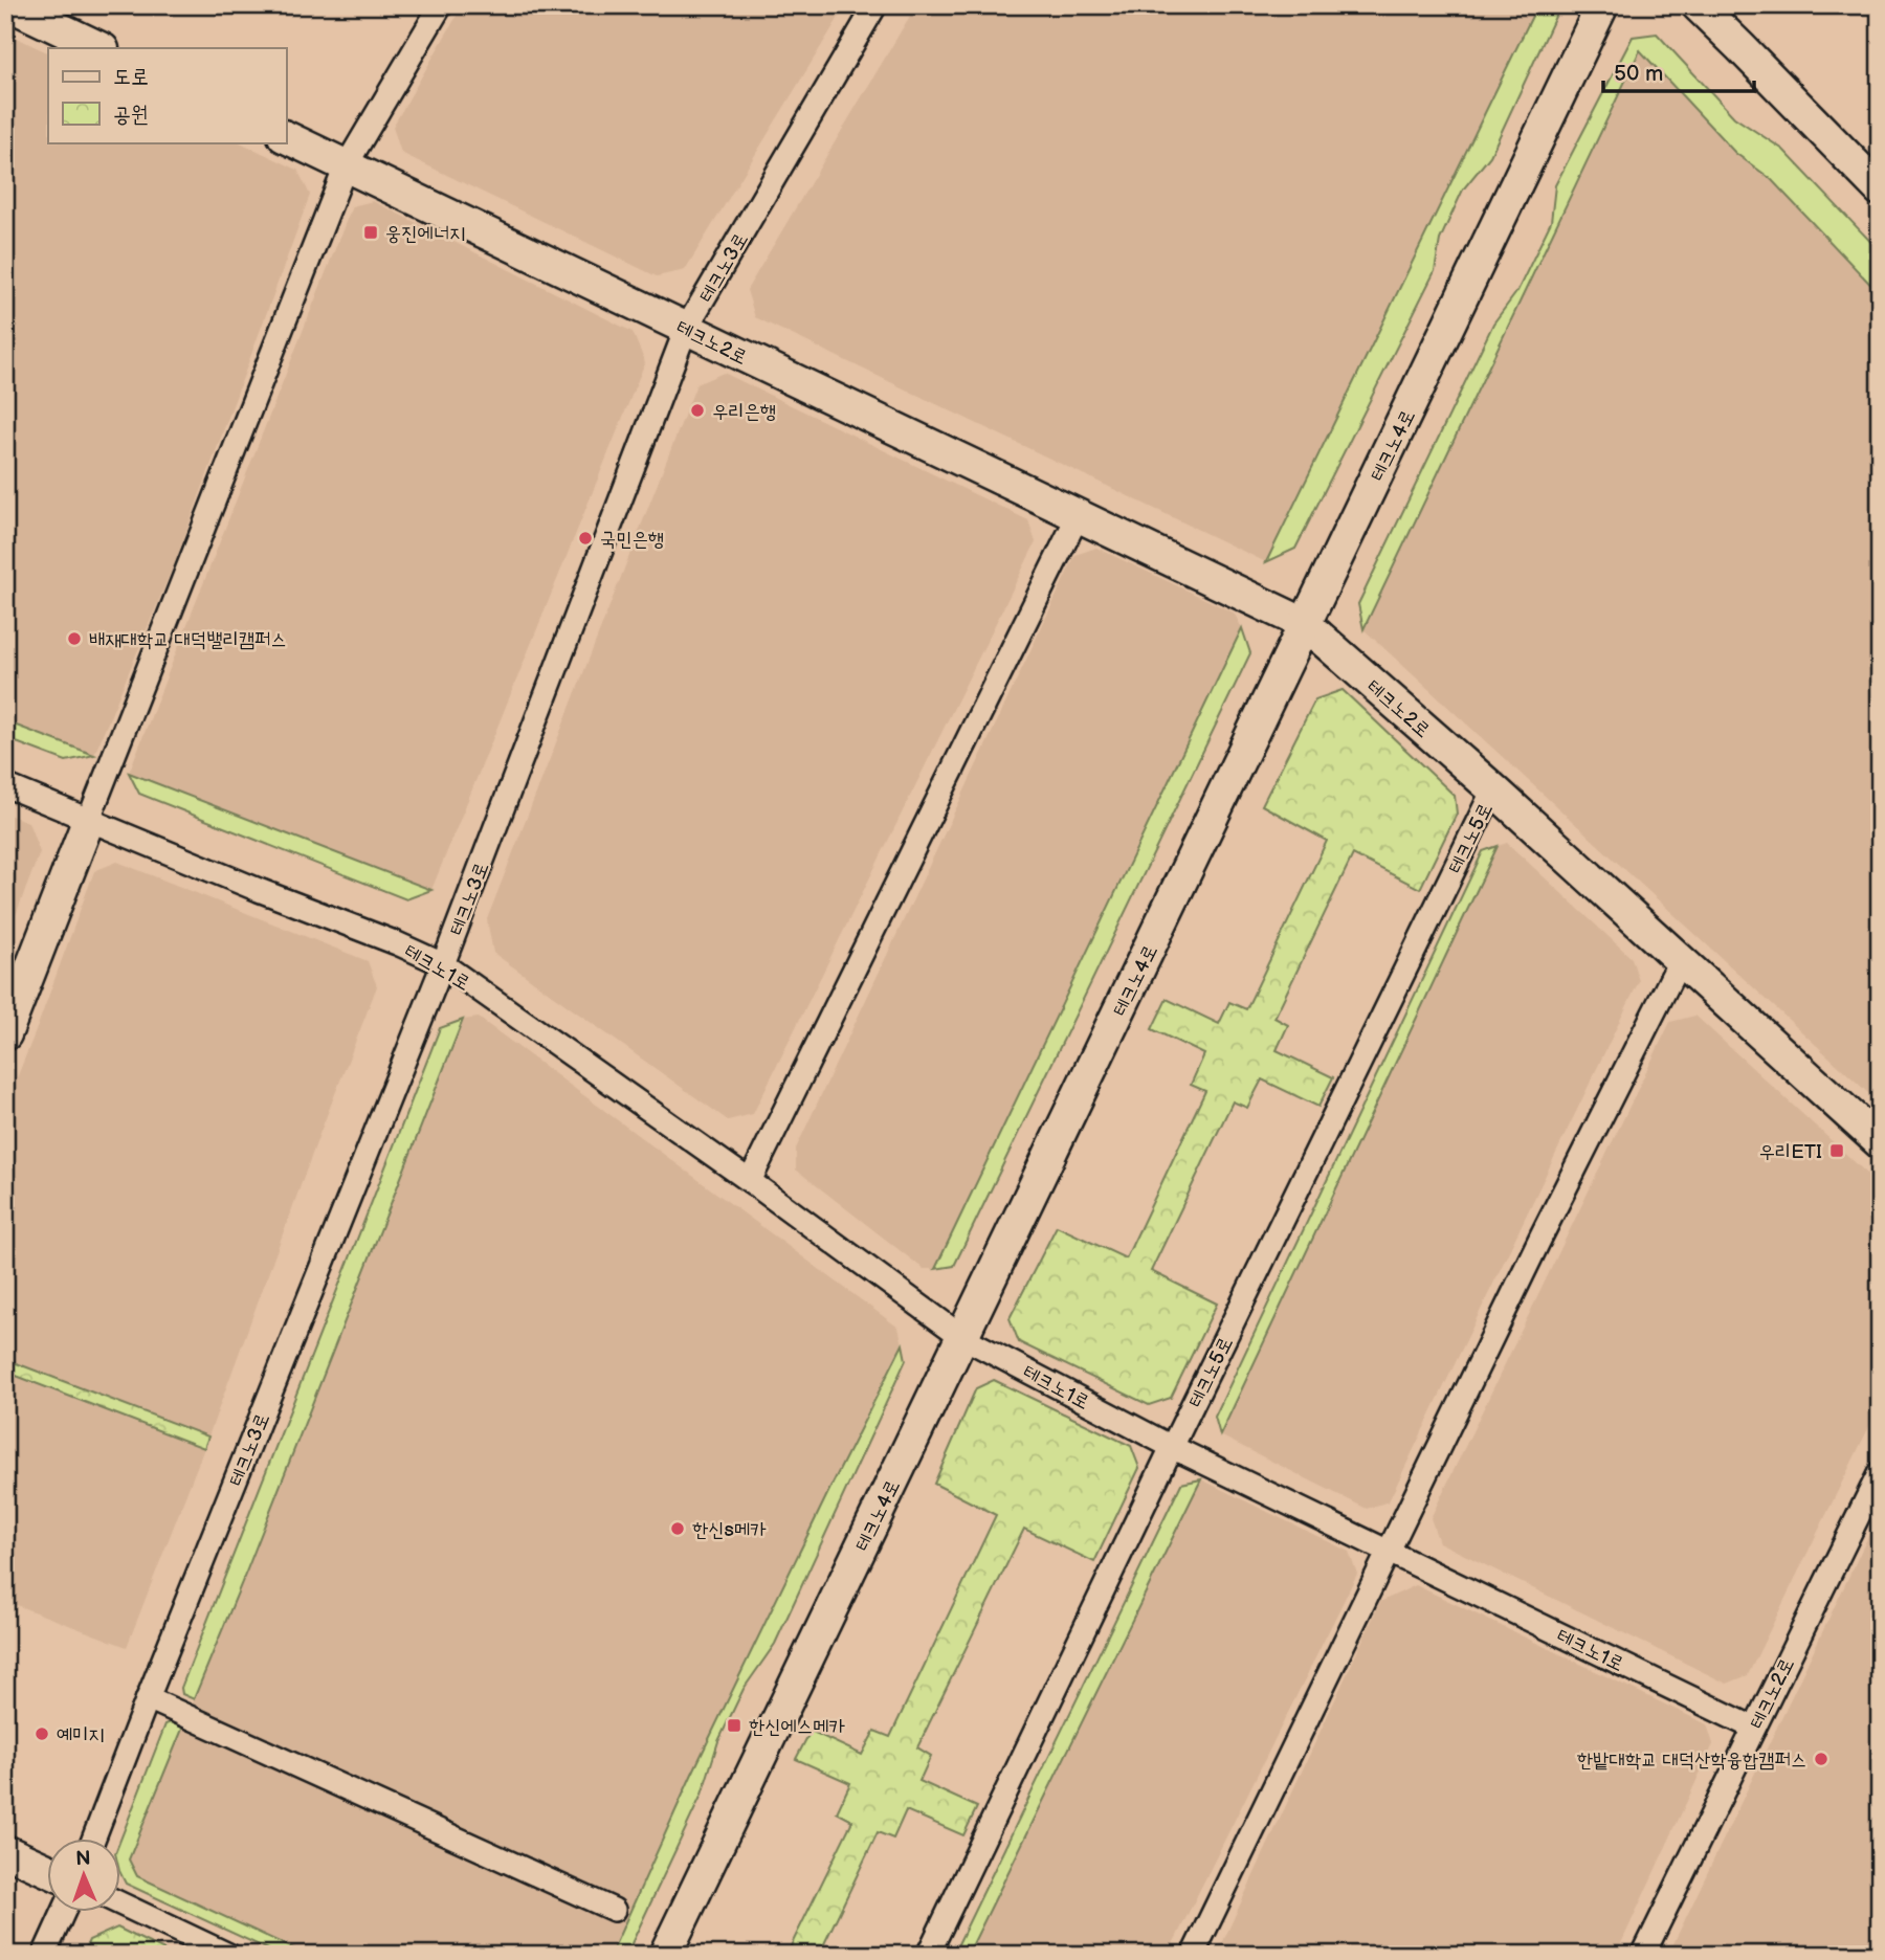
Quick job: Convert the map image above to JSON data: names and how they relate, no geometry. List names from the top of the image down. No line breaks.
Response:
{"streets":{"main road":["테크노2로","테크노4로"],"street":["테크노3로","테크노5로","테크노1로"]},"crossings":[["테크노3로","테크노2로"],["테크노3로","테크노1로"],["테크노2로","테크노4로"],["테크노2로","테크노5로"],["테크노2로","테크노1로"],["테크노4로","테크노1로"],["테크노5로","테크노1로"]],"places":{"transit":["웅진에너지","우리ETI","한신에스메카"],"other":["우리은행","국민은행","배재대학교 대덕밸리캠퍼스","한신s메카","예미지","한밭대학교 대덕산학융합캠퍼스"]},"legend":["도로","공원"],"scale_bar":"50 m","north":"top"}
